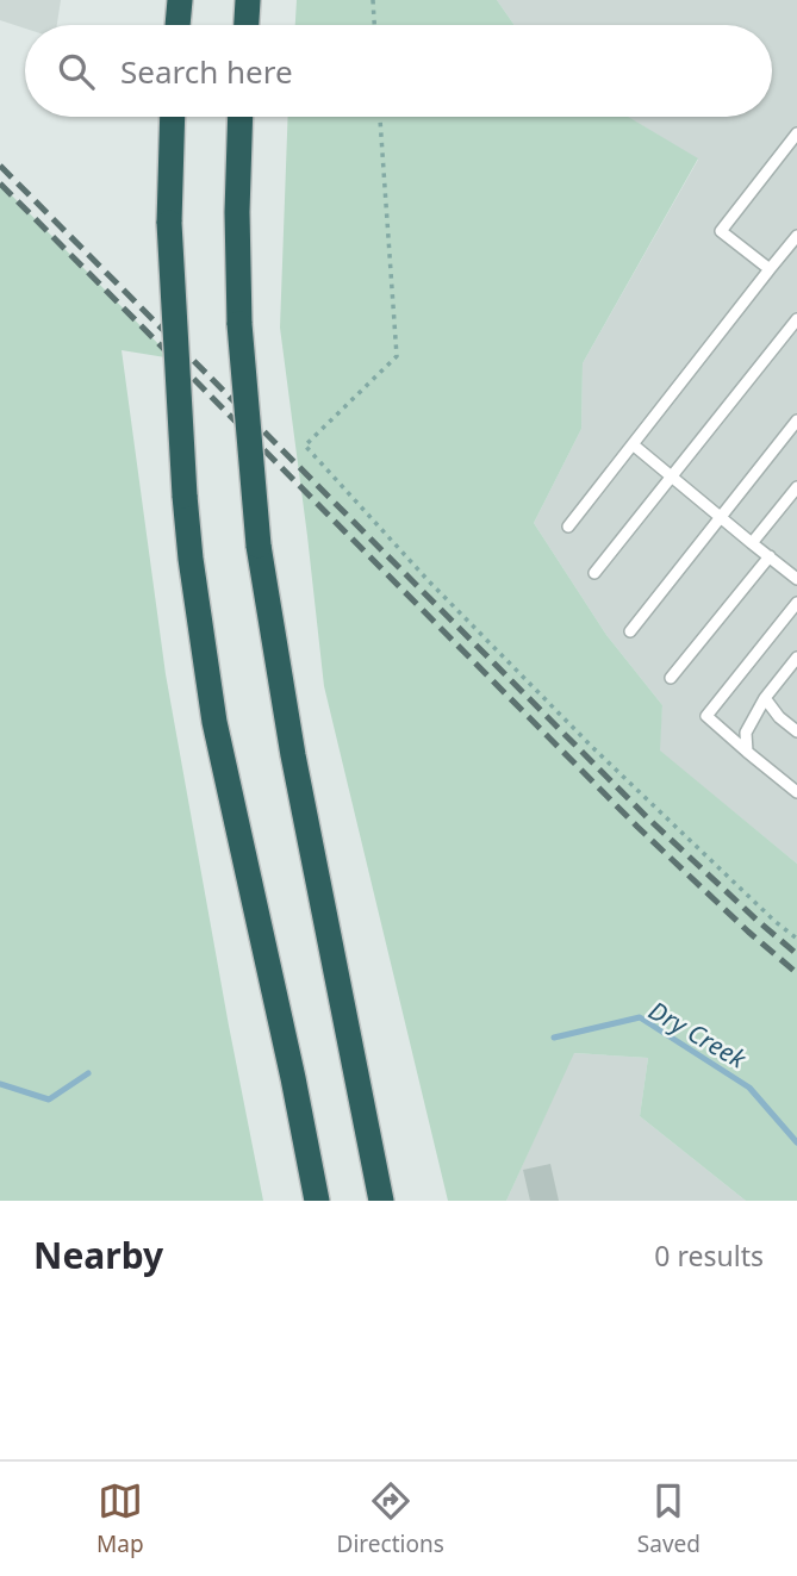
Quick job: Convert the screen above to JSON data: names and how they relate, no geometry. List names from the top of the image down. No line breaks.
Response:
{"water":["Dry Creek"],"page":{"search":"Search here","heading":["Nearby","0 results"],"nav":["Map","Directions","Saved"]}}
